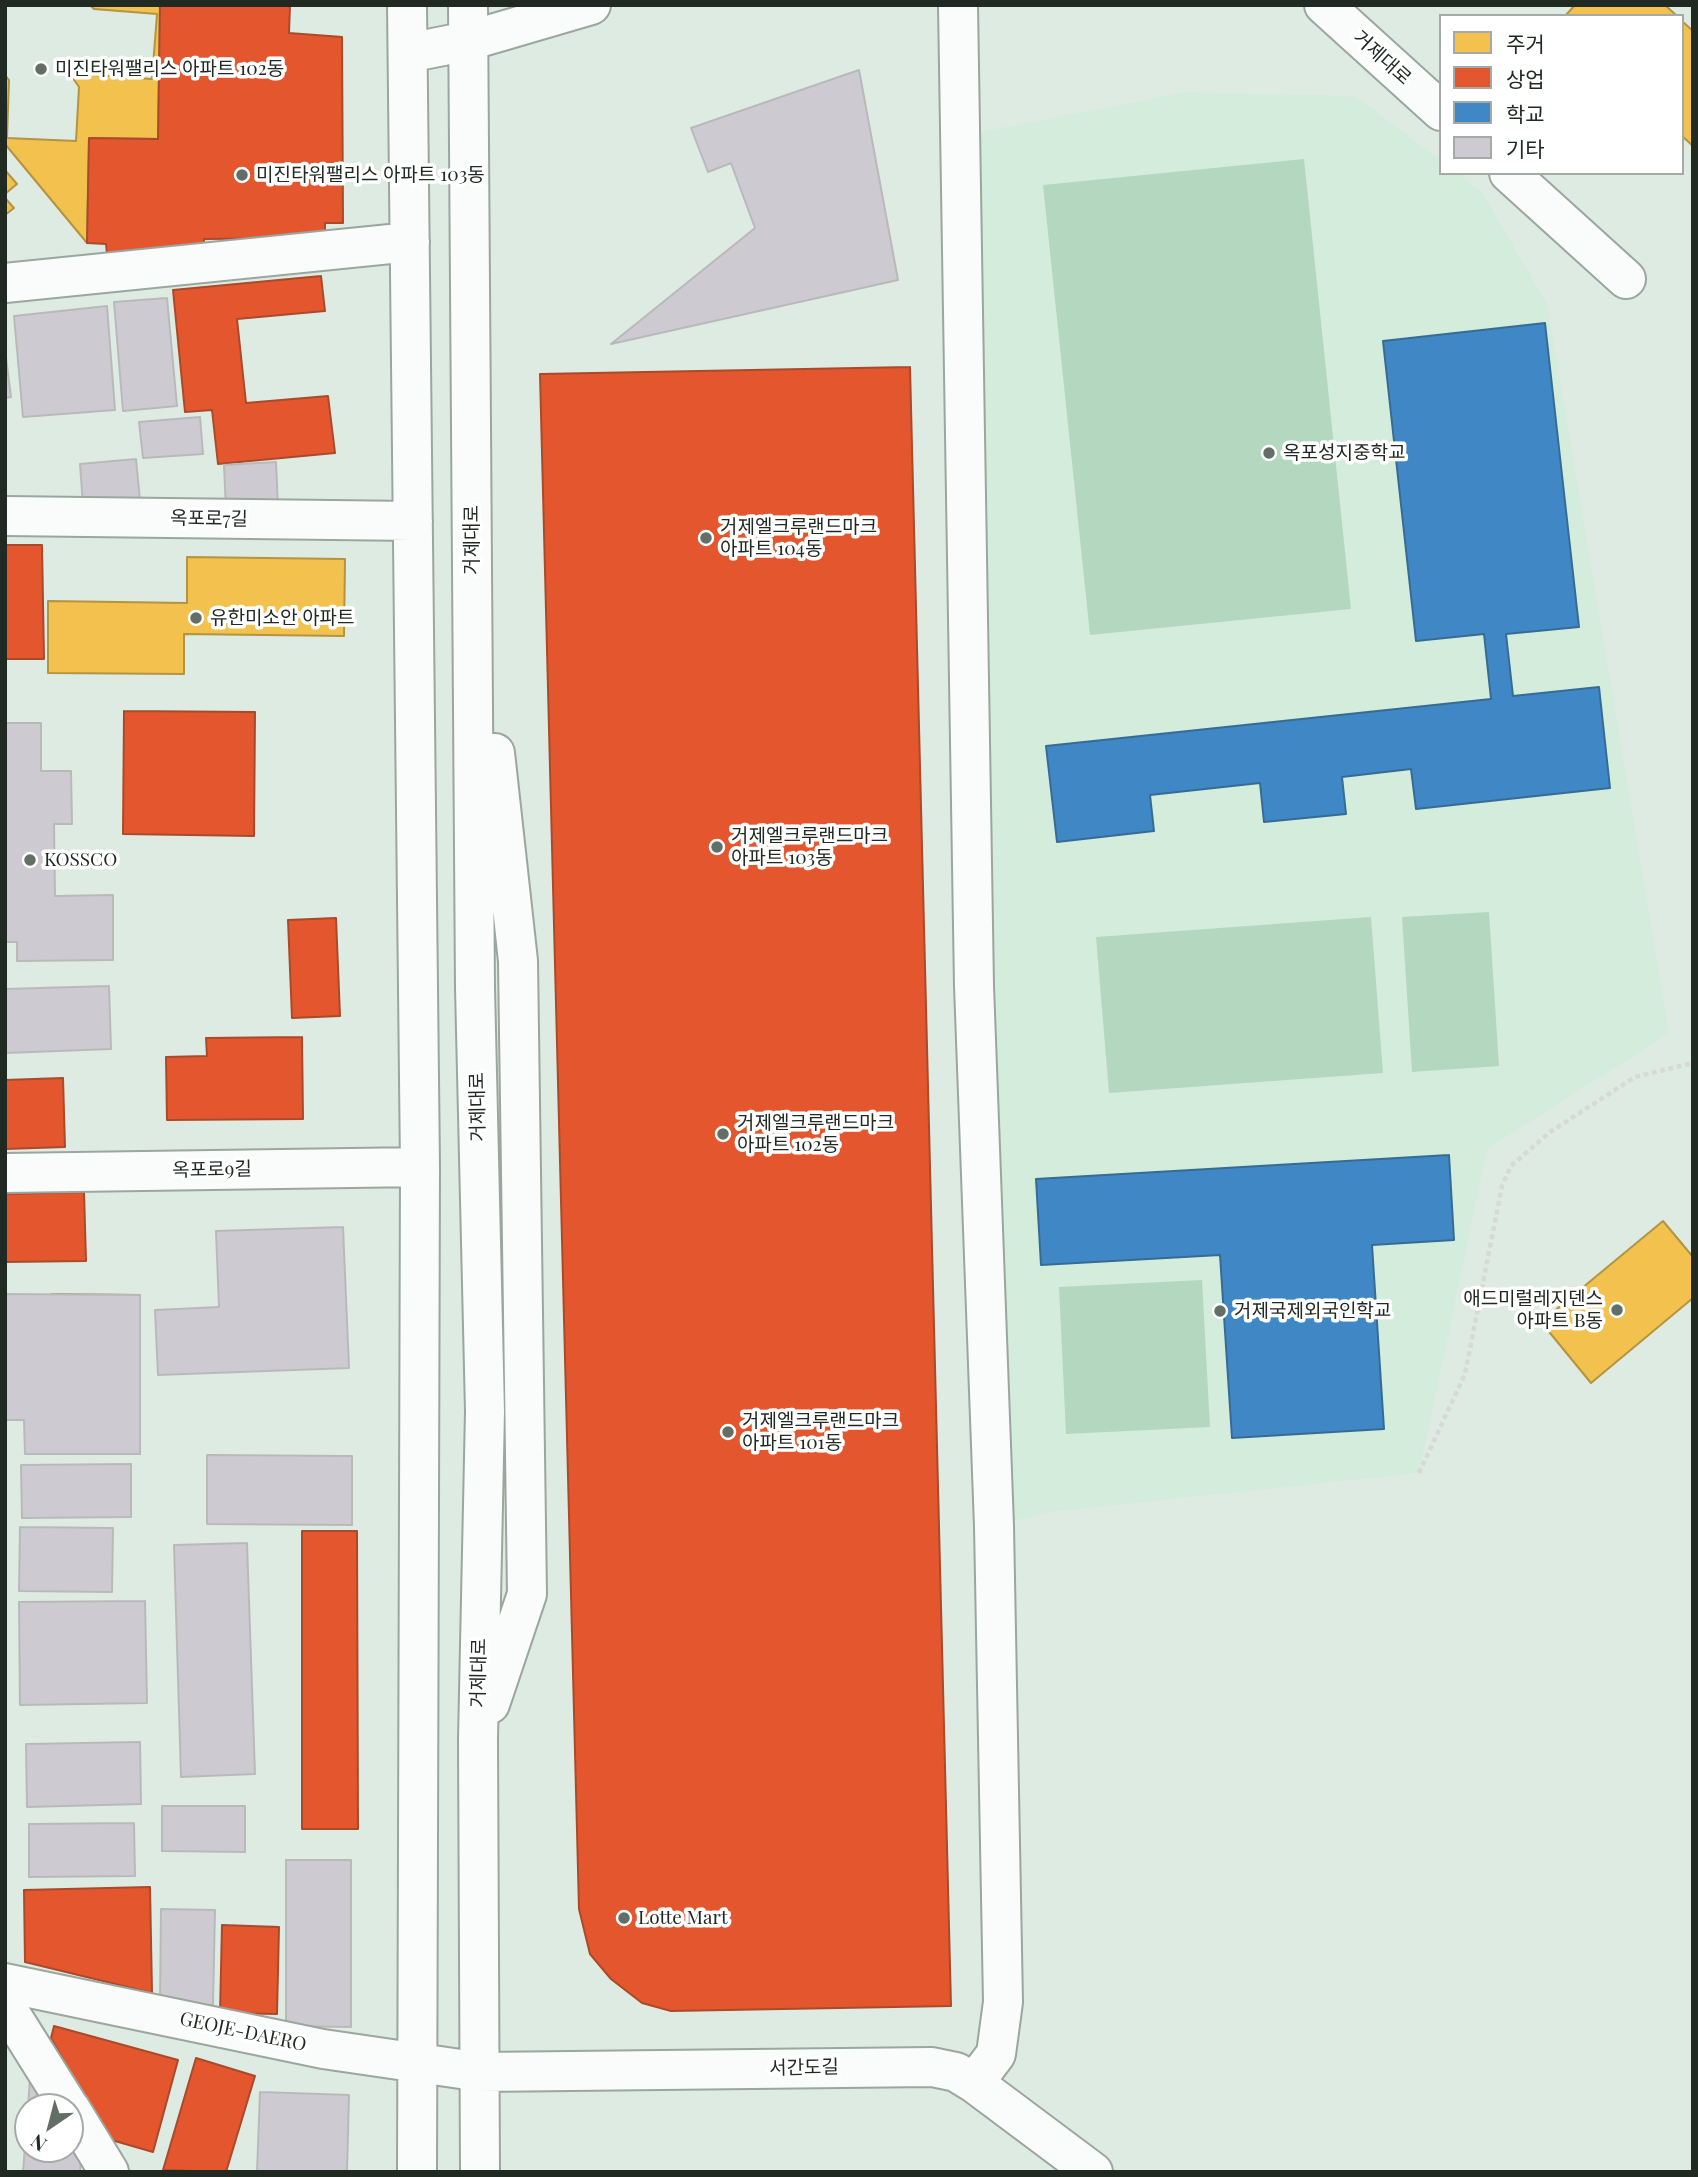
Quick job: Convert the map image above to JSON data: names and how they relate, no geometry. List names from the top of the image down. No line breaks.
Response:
{"streets":{"street":["거제대로","옥포로7길","옥포로9길","GEOJE-DAERO","서간도길"]},"crossings":[["거제대로","GEOJE-DAERO"],["거제대로","서간도길"],["GEOJE-DAERO","서간도길"]],"places":["미진타워팰리스 아파트 102동","미진타워팰리스 아파트 103동","옥포성지중학교","거제엘크루랜드마크 아파트 104동","유한미소안 아파트","거제엘크루랜드마크 아파트 103동","KOSSCO","거제엘크루랜드마크 아파트 102동","애드미럴레지덴스 아파트 B동","거제국제외국인학교","거제엘크루랜드마크 아파트 101동","Lotte Mart"],"legend":["주거","상업","학교","기타"],"north":"bottom left"}
